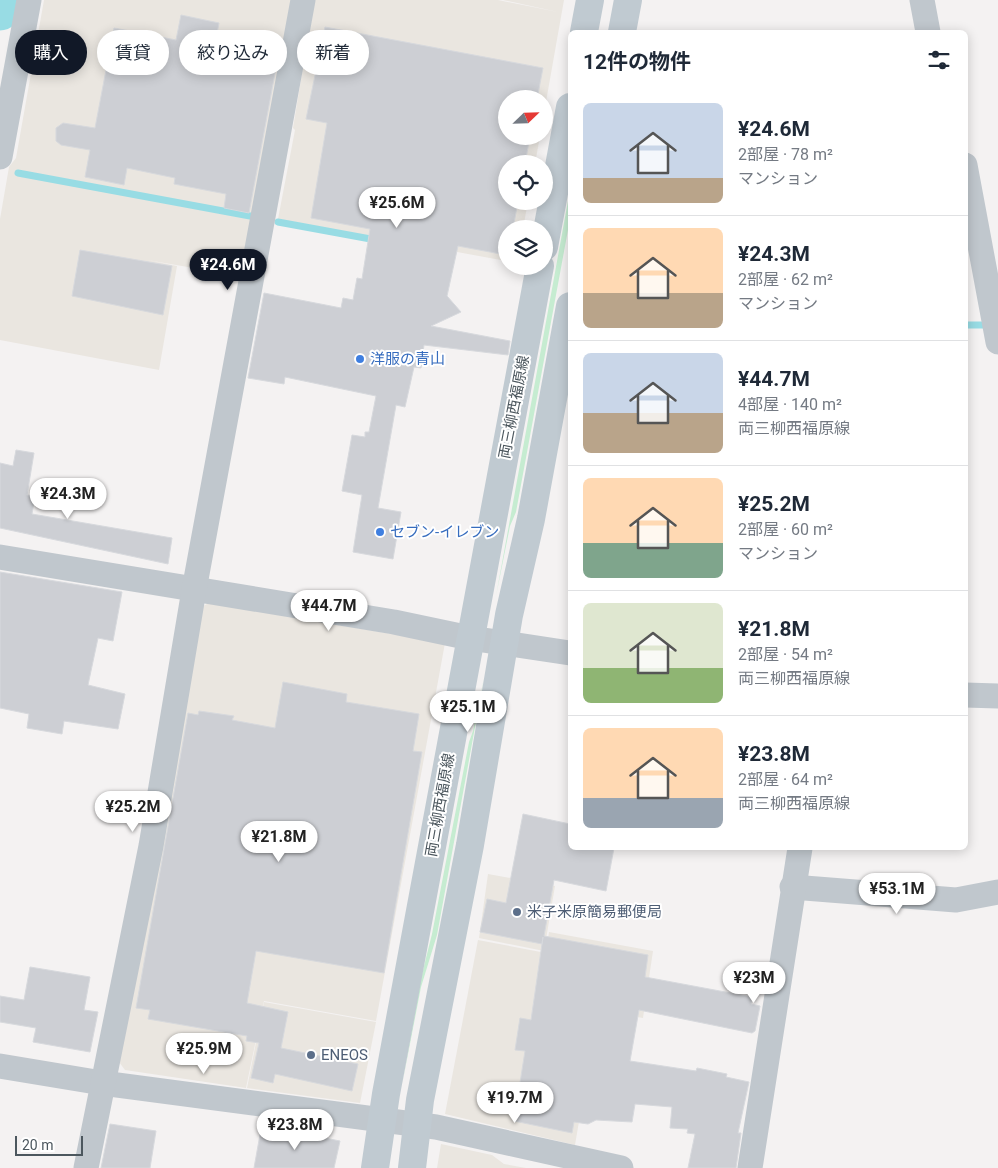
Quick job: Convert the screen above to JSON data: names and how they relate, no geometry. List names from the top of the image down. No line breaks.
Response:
{"streets":{"main road":["両三柳西福原線"]},"places":["洋服の青山","セブン-イレブン","米子米原簡易郵便局","ENEOS"],"scale_bar":"20 m","north":"top right","page":{"chip":["購入","賃貸","絞り込み","新着"],"heading":"12件の物件","list":[{"name":"¥24.6M","note":"2部屋 · 78 m² · マンション"},{"name":"¥24.3M","note":"2部屋 · 62 m² · マンション"},{"name":"¥44.7M","note":"4部屋 · 140 m² · 両三柳西福原線"},{"name":"¥25.2M","note":"2部屋 · 60 m² · マンション"},{"name":"¥21.8M","note":"2部屋 · 54 m² · 両三柳西福原線"},{"name":"¥23.8M","note":"2部屋 · 64 m² · 両三柳西福原線"}],"price":["¥25.6M","¥24.6M","¥24.3M","¥44.7M","¥25.1M","¥25.2M","¥21.8M","¥53.1M","¥23M","¥25.9M","¥19.7M","¥23.8M"],"scale":"20 m"}}
